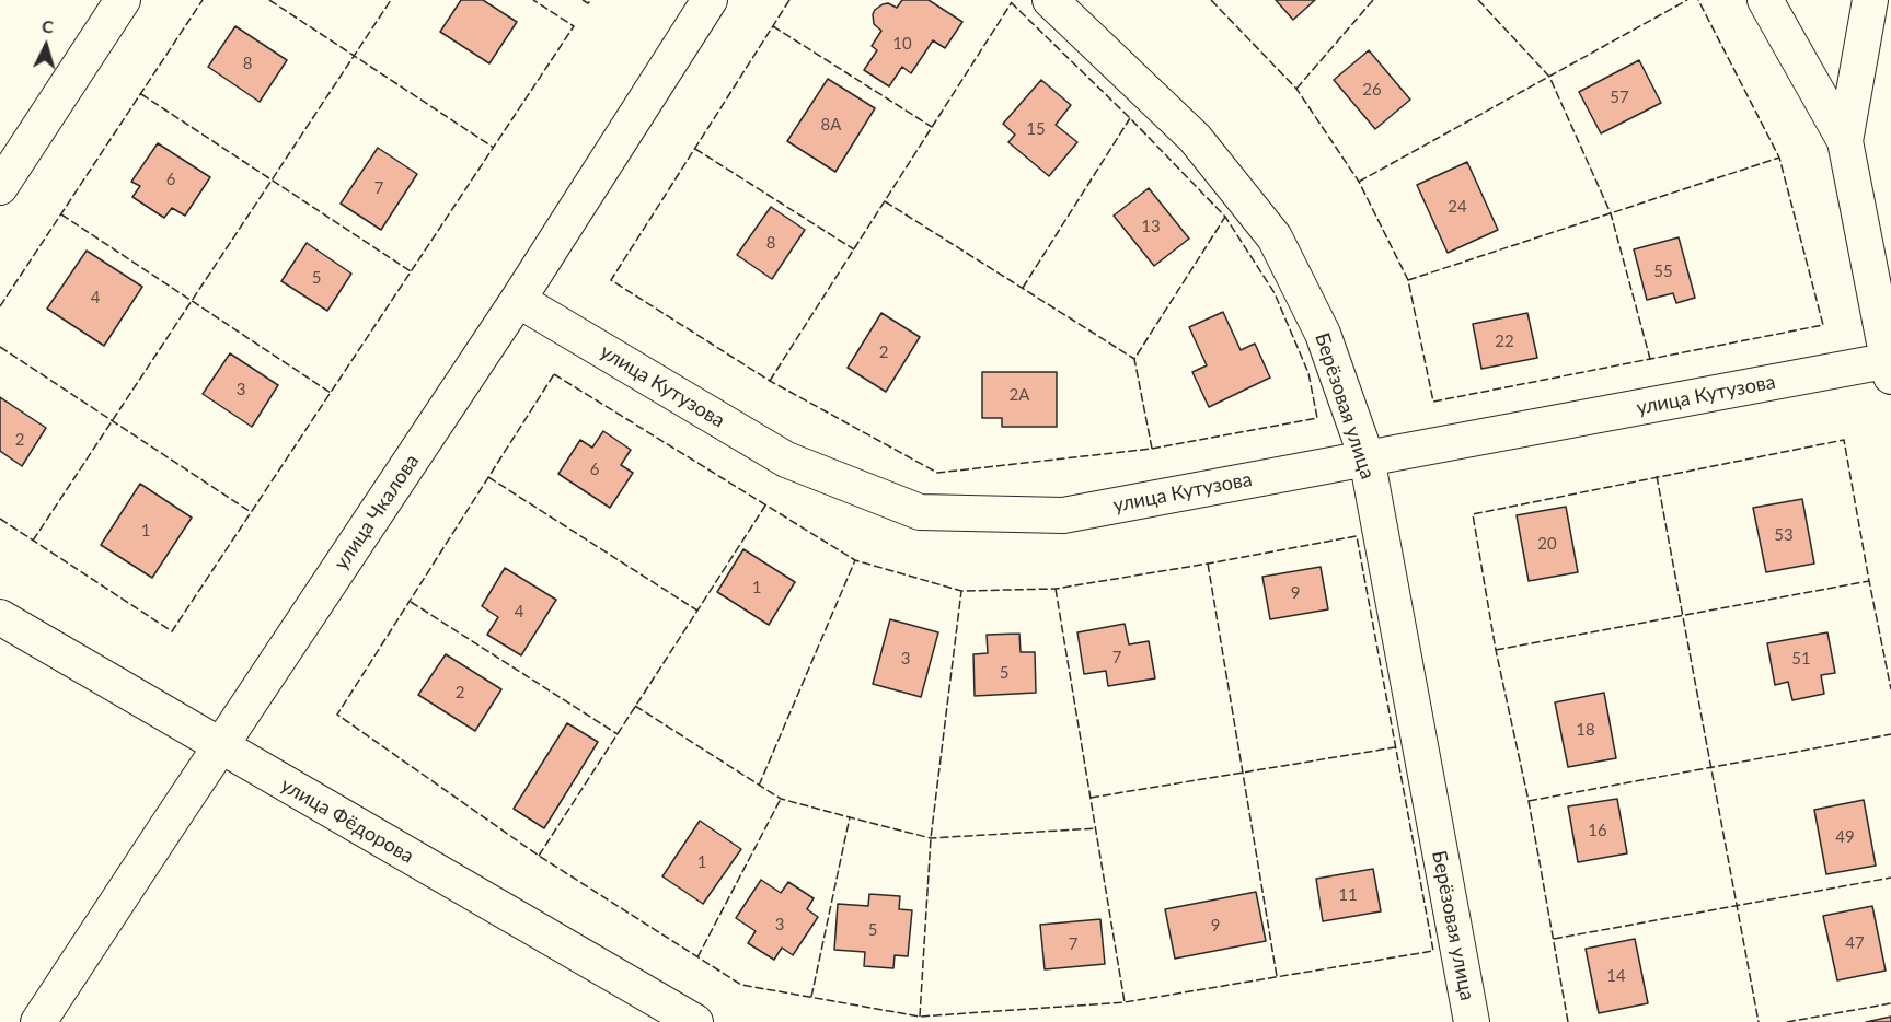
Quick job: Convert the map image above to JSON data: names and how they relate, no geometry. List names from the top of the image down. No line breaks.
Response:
{"streets":{"street":["улица Кутузова","Берёзовая улица","улица Чкалова","улица Фёдорова"]},"crossings":[["улица Кутузова","Берёзовая улица"],["улица Кутузова","улица Чкалова"],["улица Чкалова","улица Фёдорова"]],"house_numbers":["10","8","26","57","8А","15","6","7","24","13","8","55","5","4","22","2","3","2А","2","6","1","53","20","1","9","4","7","3","51","5","2","18","16","49","1","11","3","9","5","47","7","14"],"north":"top"}
